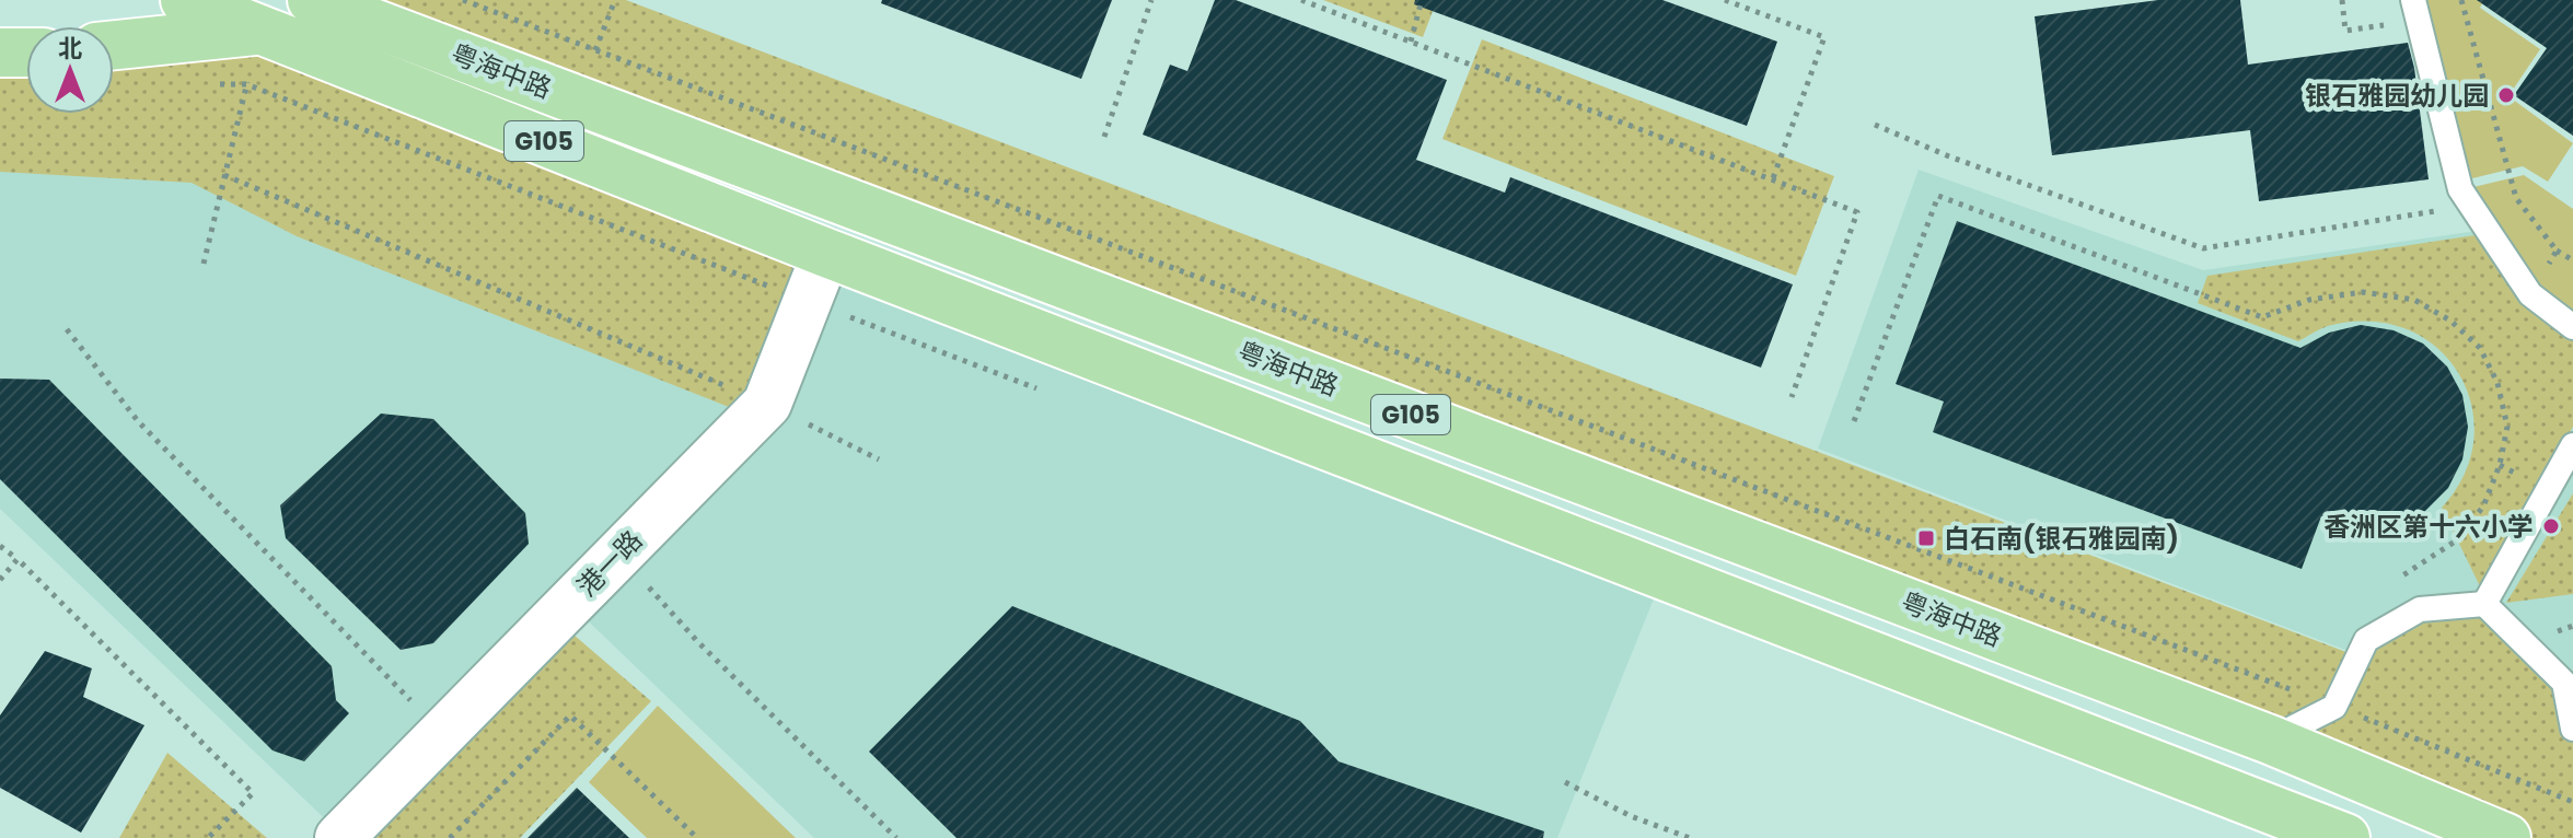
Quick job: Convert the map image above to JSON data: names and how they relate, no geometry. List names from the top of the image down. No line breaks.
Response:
{"streets":{"highway":["粤海中路","G105"],"street":["港一路"]},"crossings":[["粤海中路","港一路"]],"places":{"other":["银石雅园幼儿园","香洲区第十六小学"],"transit":["白石南(银石雅园南)"]},"north":"top"}
